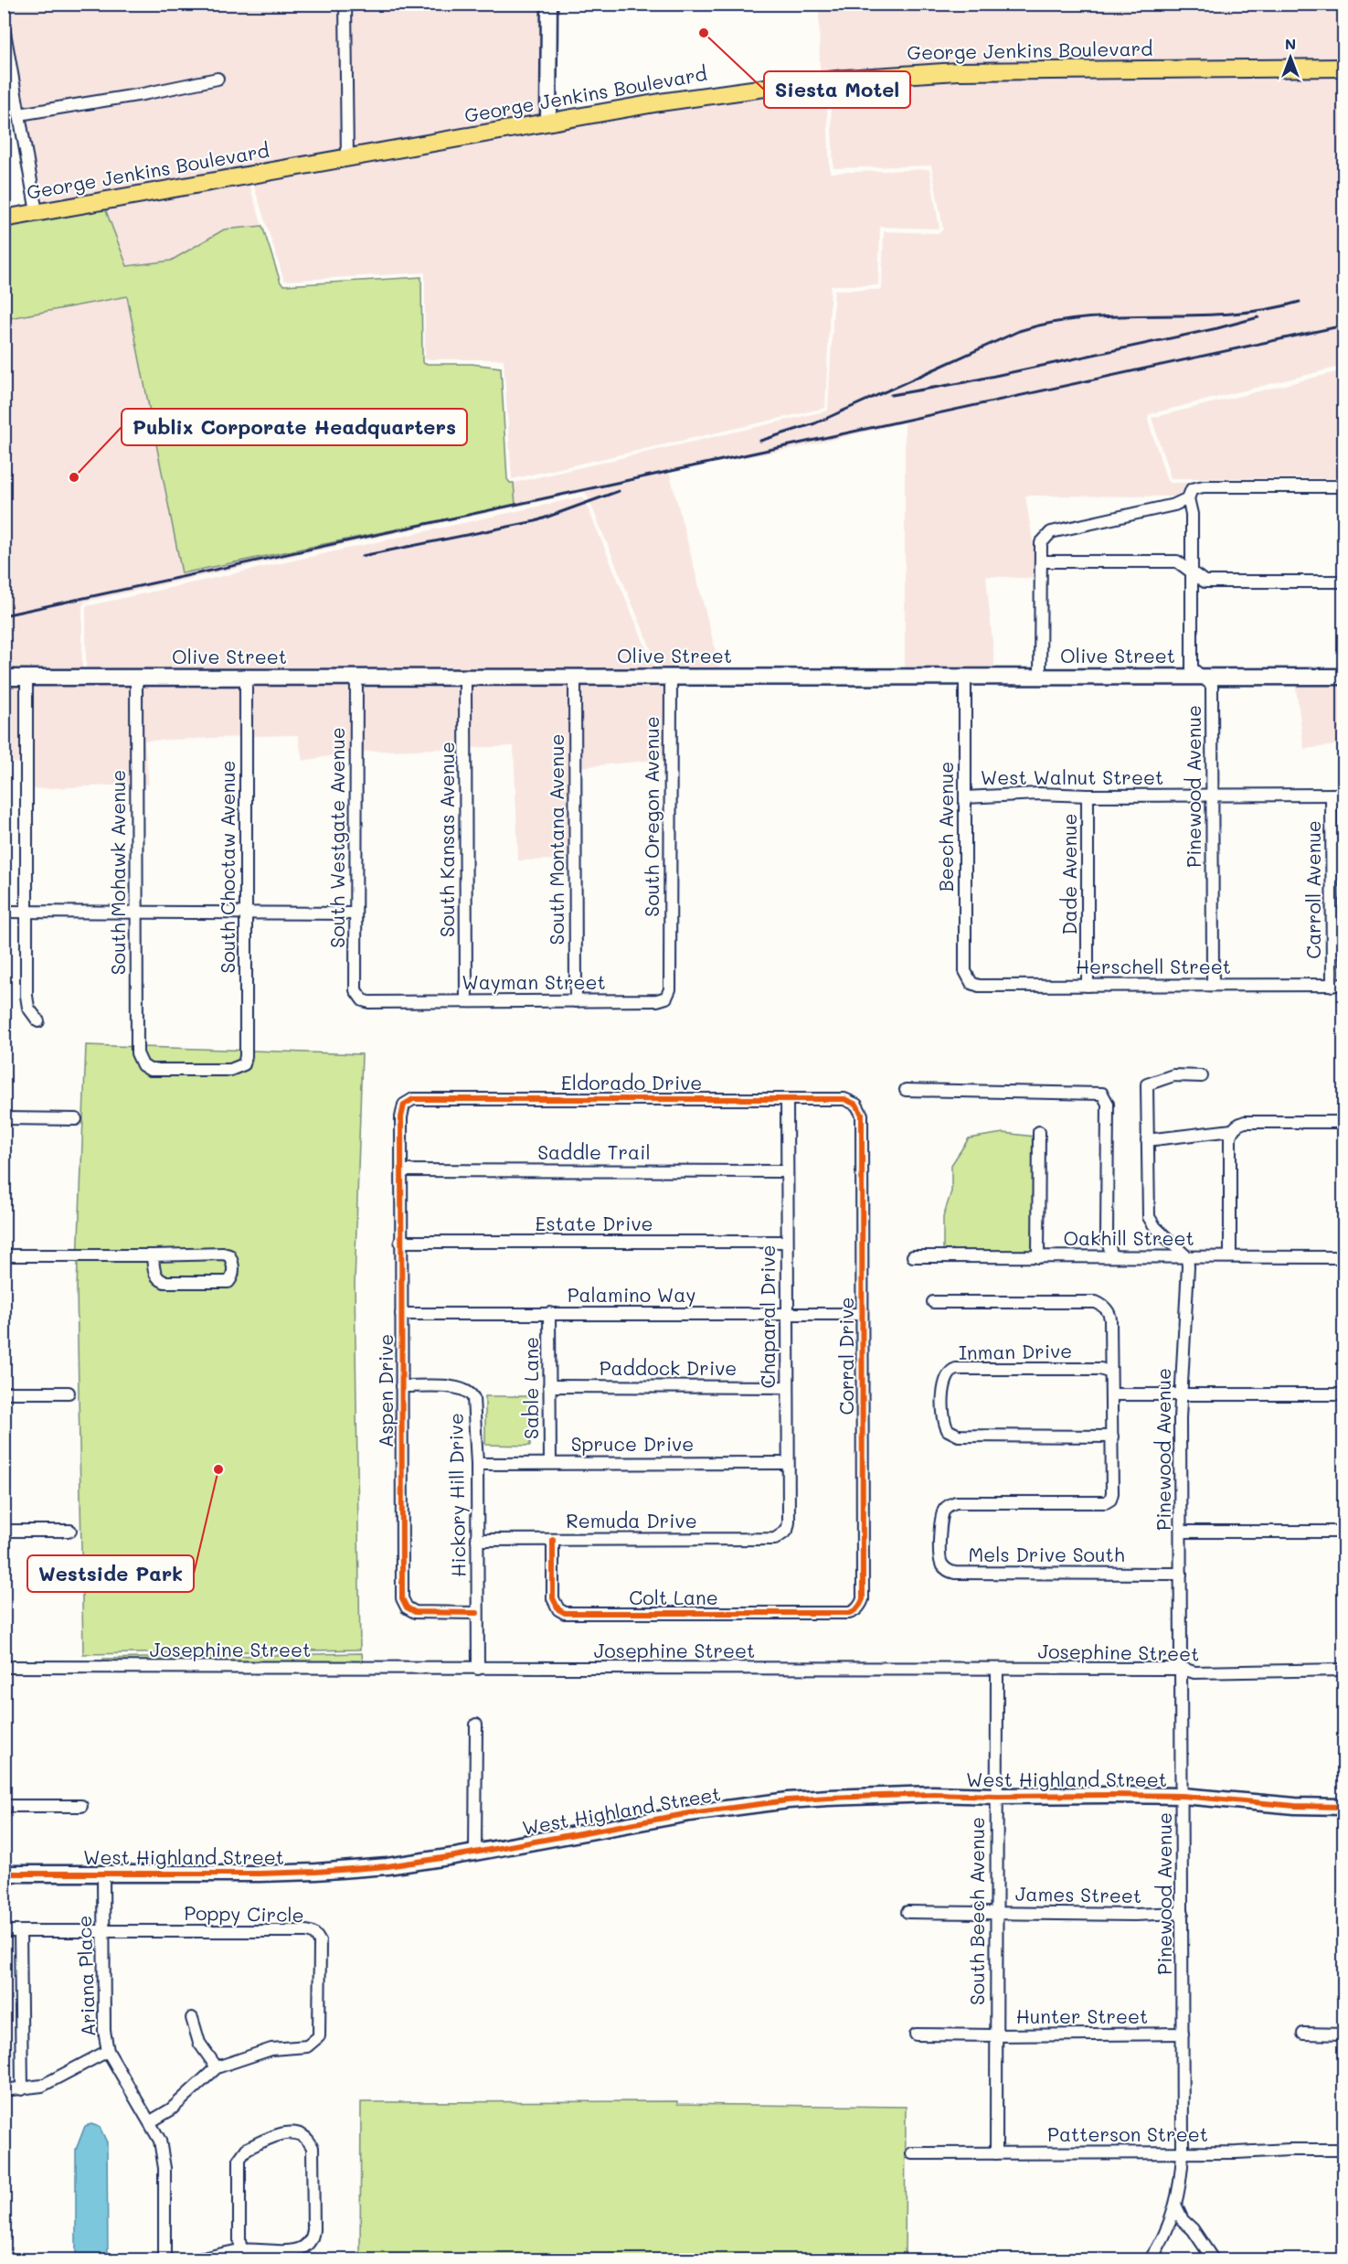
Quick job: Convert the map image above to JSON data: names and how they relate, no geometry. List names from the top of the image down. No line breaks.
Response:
{"streets":{"main road":["George Jenkins Boulevard"],"street":["Olive Street","West Walnut Street","Pinewood Avenue","South Oregon Avenue","Beech Avenue","South Westgate Avenue","South Kansas Avenue","South Montana Avenue","South Choctaw Avenue","South Mohawk Avenue","Dade Avenue","Carroll Avenue","Herschell Street","Wayman Street","Eldorado Drive","Saddle Trail","Estate Drive","Oakhill Street","Palamino Way","Chaparal Drive","Inman Drive","Corral Drive","Paddock Drive","Sable Lane","Aspen Drive","Spruce Drive","Hickory Hill Drive","Remuda Drive","Mels Drive South","Colt Lane","Josephine Street","West Highland Street","James Street","South Beech Avenue","Poppy Circle","Ariana Place","Hunter Street","Patterson Street"]},"crossings":[["Olive Street","Pinewood Avenue"],["Olive Street","South Oregon Avenue"],["Olive Street","Beech Avenue"],["Olive Street","South Westgate Avenue"],["Olive Street","South Kansas Avenue"],["Olive Street","South Montana Avenue"],["Olive Street","South Choctaw Avenue"],["Olive Street","South Mohawk Avenue"],["West Walnut Street","Pinewood Avenue"],["West Walnut Street","Beech Avenue"],["West Walnut Street","Dade Avenue"],["West Walnut Street","Carroll Avenue"],["Pinewood Avenue","Herschell Street"],["Pinewood Avenue","Oakhill Street"],["Pinewood Avenue","Mels Drive South"],["Pinewood Avenue","Josephine Street"],["Pinewood Avenue","West Highland Street"],["Pinewood Avenue","James Street"],["Pinewood Avenue","Hunter Street"],["Pinewood Avenue","Patterson Street"],["South Oregon Avenue","Wayman Street"],["Beech Avenue","Herschell Street"],["South Westgate Avenue","Wayman Street"],["South Kansas Avenue","Wayman Street"],["South Montana Avenue","Wayman Street"],["South Choctaw Avenue","South Mohawk Avenue"],["Dade Avenue","Herschell Street"],["Carroll Avenue","Herschell Street"],["Eldorado Drive","Chaparal Drive"],["Eldorado Drive","Corral Drive"],["Eldorado Drive","Aspen Drive"],["Saddle Trail","Chaparal Drive"],["Saddle Trail","Aspen Drive"],["Estate Drive","Chaparal Drive"],["Estate Drive","Aspen Drive"],["Palamino Way","Chaparal Drive"],["Palamino Way","Corral Drive"],["Palamino Way","Sable Lane"],["Palamino Way","Aspen Drive"],["Chaparal Drive","Paddock Drive"],["Chaparal Drive","Spruce Drive"],["Chaparal Drive","Remuda Drive"],["Inman Drive","Mels Drive South"],["Corral Drive","Colt Lane"],["Paddock Drive","Sable Lane"],["Sable Lane","Spruce Drive"],["Aspen Drive","Hickory Hill Drive"],["Spruce Drive","Hickory Hill Drive"],["Hickory Hill Drive","Remuda Drive"],["Hickory Hill Drive","Josephine Street"],["Remuda Drive","Colt Lane"],["Josephine Street","South Beech Avenue"],["West Highland Street","South Beech Avenue"],["West Highland Street","Ariana Place"],["James Street","South Beech Avenue"],["South Beech Avenue","Hunter Street"],["South Beech Avenue","Patterson Street"],["Poppy Circle","Ariana Place"]],"places":["Siesta Motel","Publix Corporate Headquarters","Westside Park"],"north":"top"}
